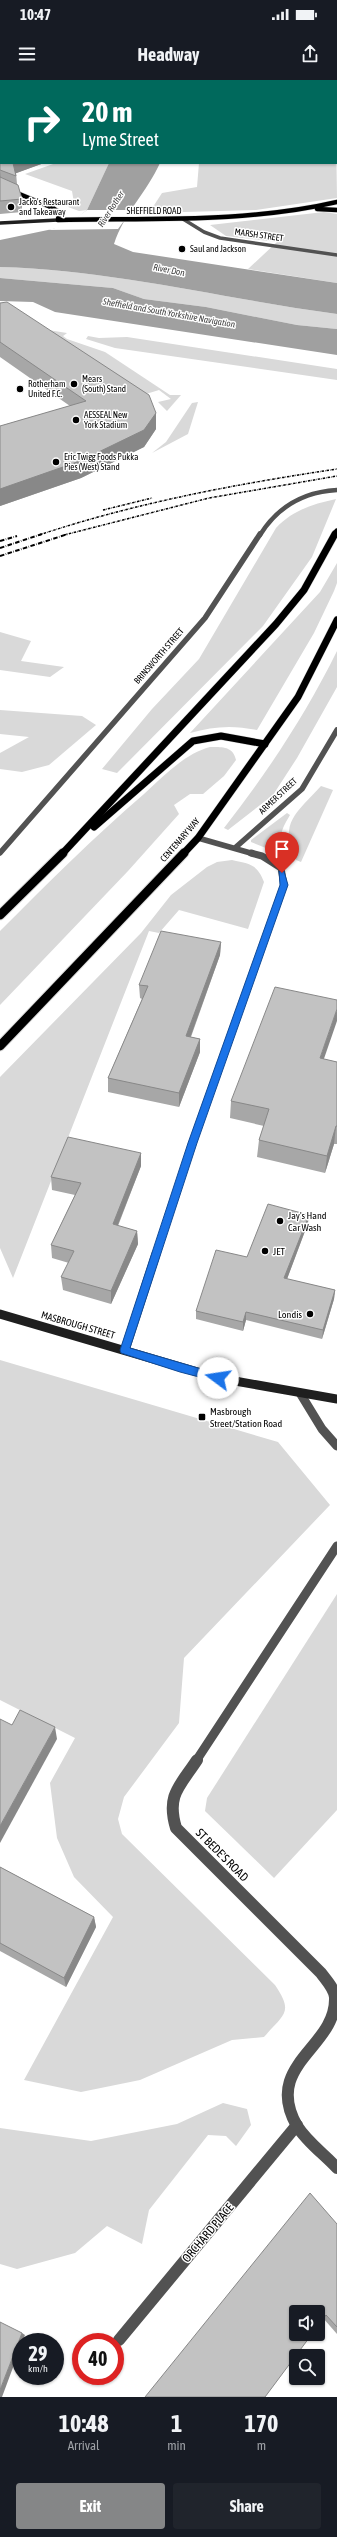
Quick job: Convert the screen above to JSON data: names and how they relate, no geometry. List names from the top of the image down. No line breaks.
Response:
{"streets":{"main road":["SHEFFIELD ROAD","CENTENARY WAY"],"street":["MARSH STREET","BRINSWORTH STREET","ARMER STREET","MASBROUGH STREET","ST BEDE'S ROAD","ORCHARD PLACE"]},"crossings":[["SHEFFIELD ROAD","MARSH STREET"],["ST BEDE'S ROAD","ORCHARD PLACE"]],"water":["River Rother","River Don","Sheffield and South Yorkshire Navigation"],"places":{"other":["Jacko's Restaurant and Takeaway","Saul and Jackson","Mears (South) Stand","Rotherham United F.C.","AESSEAL New York Stadium","Eric Twigg Foods Pukka Pies (West) Stand","Jay's Hand Car Wash","JET","Londis"],"transit":["Masbrough Street/Station Road"]},"page":{"status":"10:47","header":"Headway","turn":["20 m","Lyme Street"],"speed":"29 km/h","limit":"40","eta":["10:48","Arrival","1","min","170","m"],"buttons":["Exit","Share"]}}
